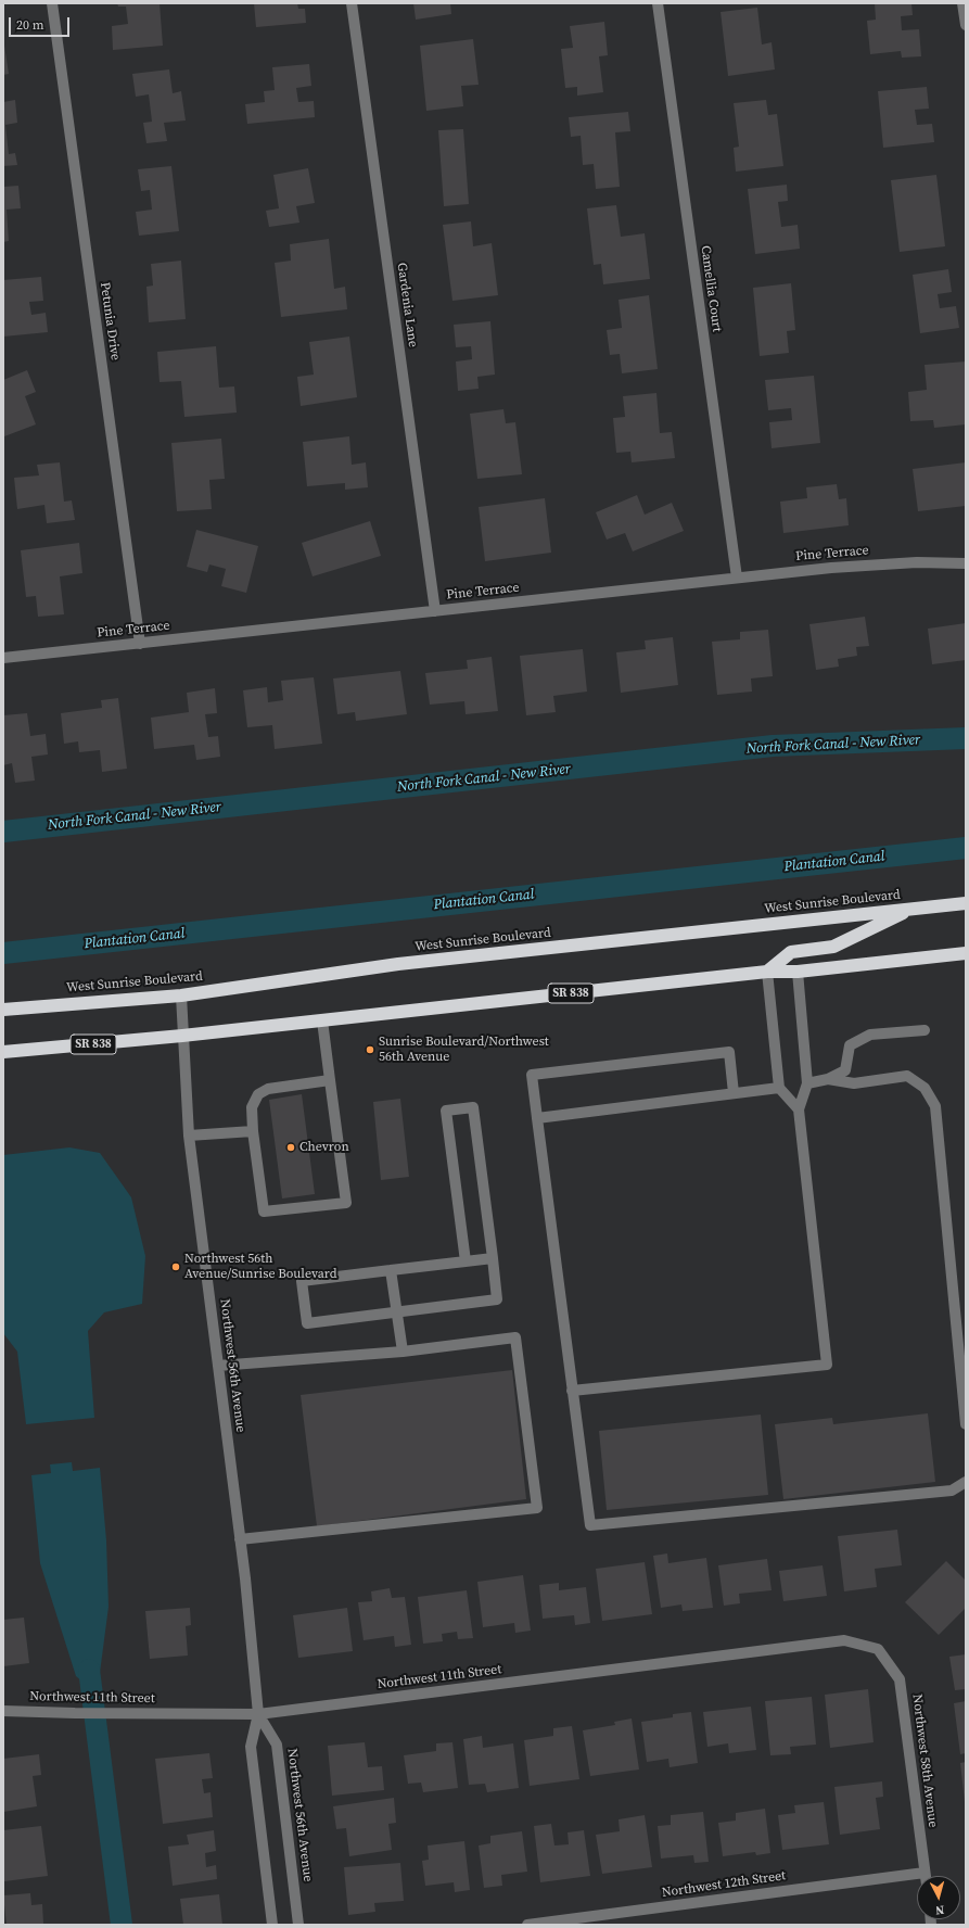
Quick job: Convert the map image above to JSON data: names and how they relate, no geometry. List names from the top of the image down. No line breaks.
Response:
{"streets":{"highway":["West Sunrise Boulevard","SR 838"],"street":["Camellia Court","Gardenia Lane","Petunia Drive","Pine Terrace","Northwest 56th Avenue","Northwest 11th Street","Northwest 58th Avenue","Northwest 12th Street"]},"crossings":[["Camellia Court","Pine Terrace"],["Gardenia Lane","Pine Terrace"],["Petunia Drive","Pine Terrace"],["West Sunrise Boulevard","Northwest 56th Avenue"],["SR 838","Northwest 56th Avenue"],["Northwest 56th Avenue","Northwest 11th Street"],["Northwest 11th Street","Northwest 58th Avenue"],["Northwest 58th Avenue","Northwest 12th Street"]],"water":["North Fork Canal - New River","Plantation Canal"],"places":["Sunrise Boulevard/Northwest 56th Avenue","Chevron","Northwest 56th Avenue/Sunrise Boulevard"],"scale_bar":"20 m","north":"bottom"}
